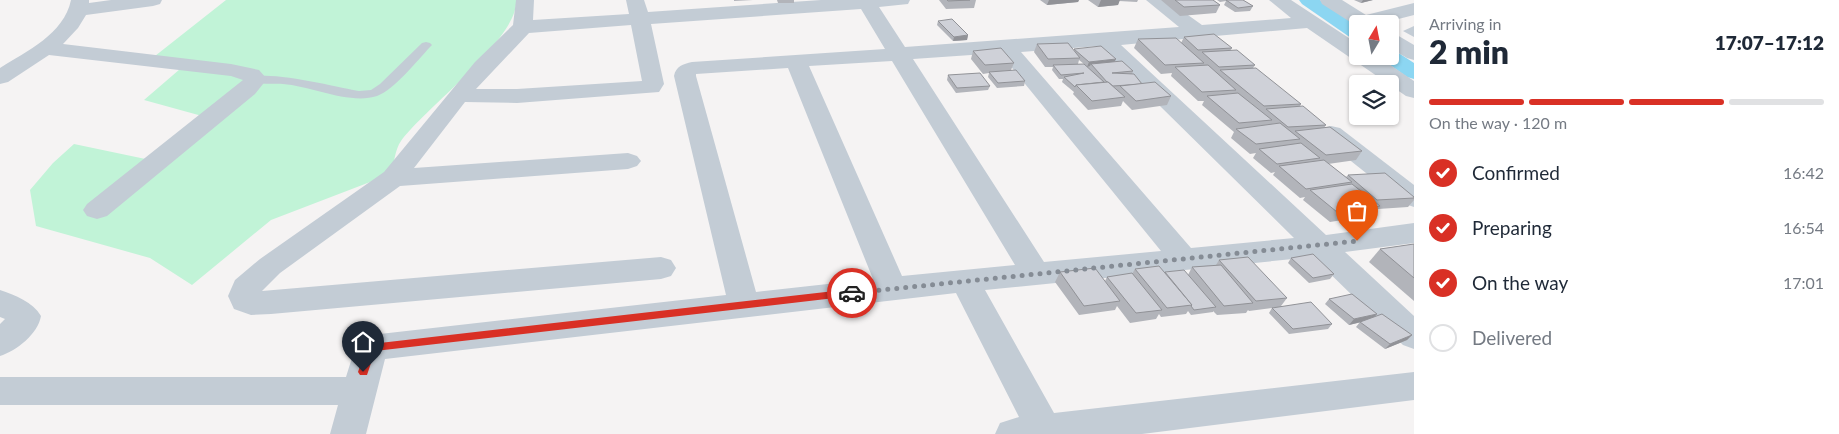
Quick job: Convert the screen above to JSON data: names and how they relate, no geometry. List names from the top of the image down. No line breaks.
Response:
{"north":"top","page":{"heading":["2 min","Arriving in","17:07–17:12"],"bar":"On the way · 120 m","list":[["Confirmed","16:42"],["Preparing","16:54"],["On the way","17:01"],"Delivered"]}}
